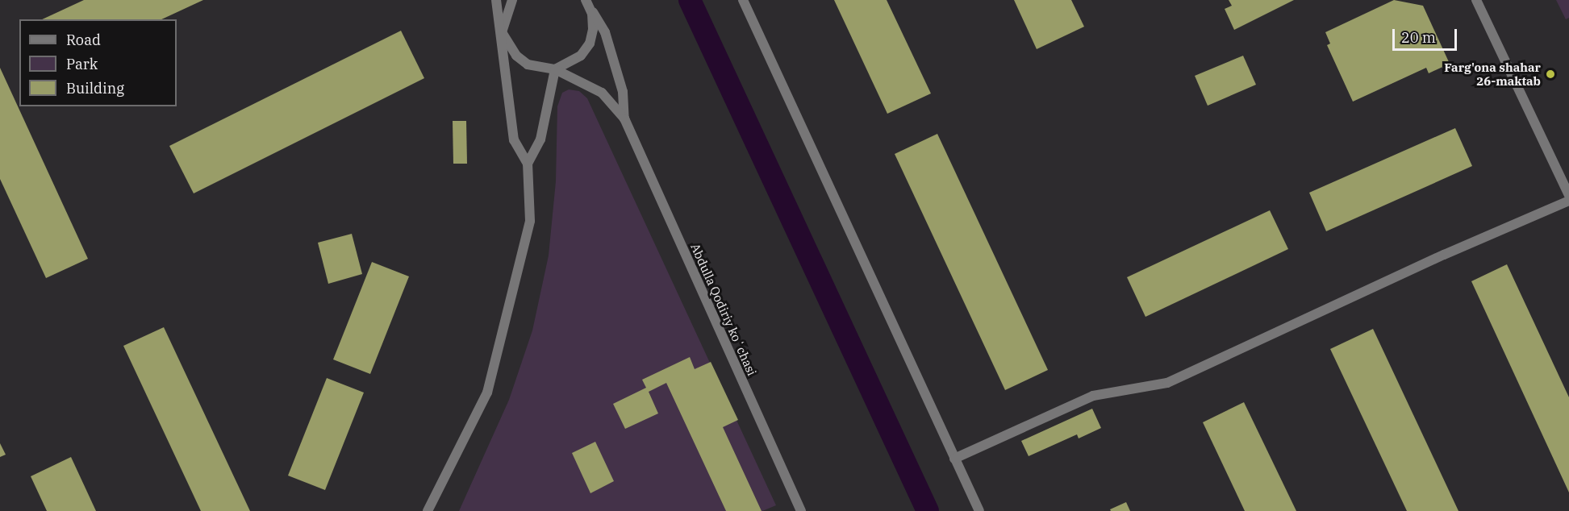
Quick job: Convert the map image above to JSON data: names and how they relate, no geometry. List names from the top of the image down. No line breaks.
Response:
{"streets":{"street":["Abdulla Qodiriy koʻchasi"]},"places":["Farg'ona shahar 26-maktab"],"legend":["Road","Park","Building"],"scale_bar":"20 m"}
